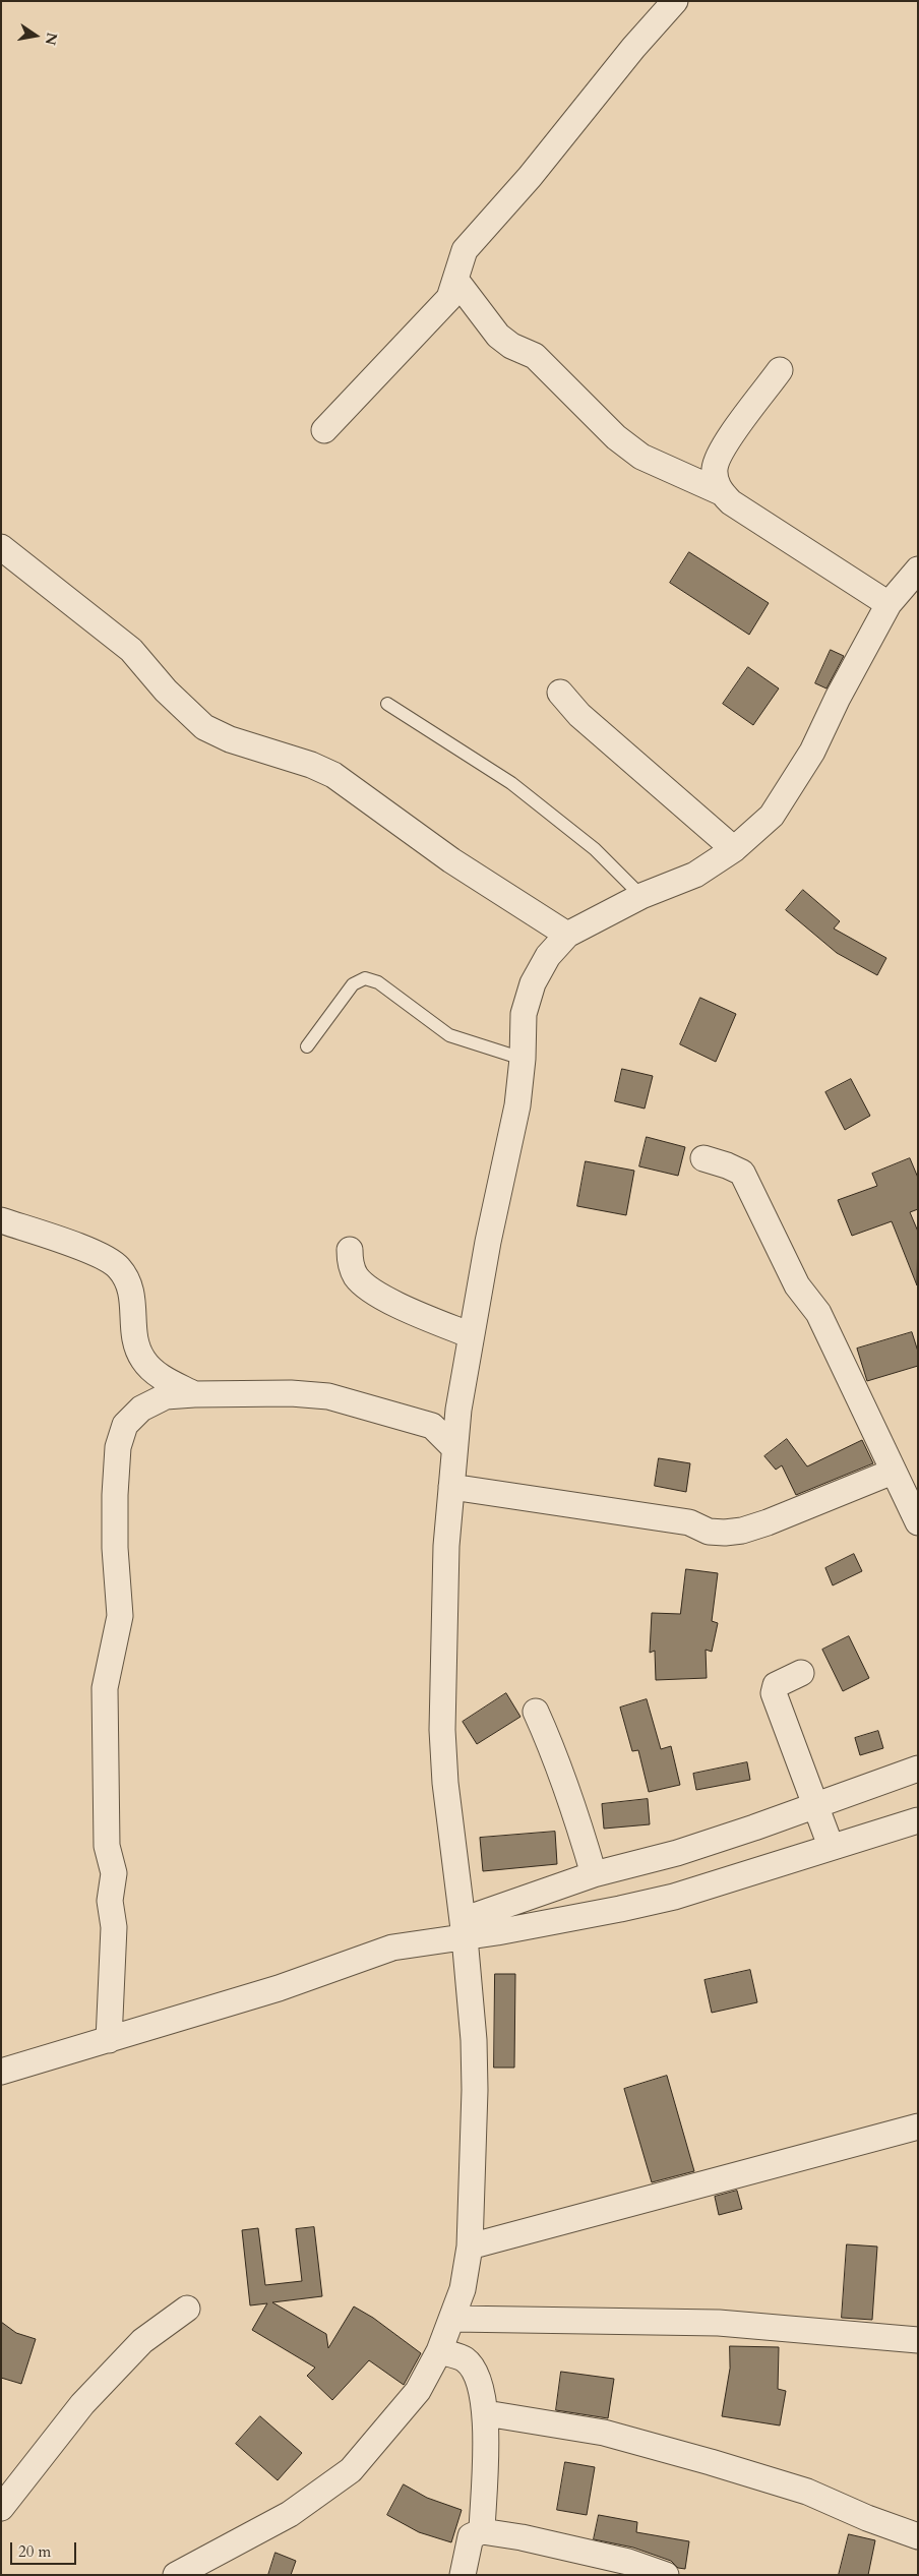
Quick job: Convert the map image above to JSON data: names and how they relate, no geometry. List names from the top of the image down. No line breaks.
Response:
{"scale_bar":"20 m","north":"right"}
